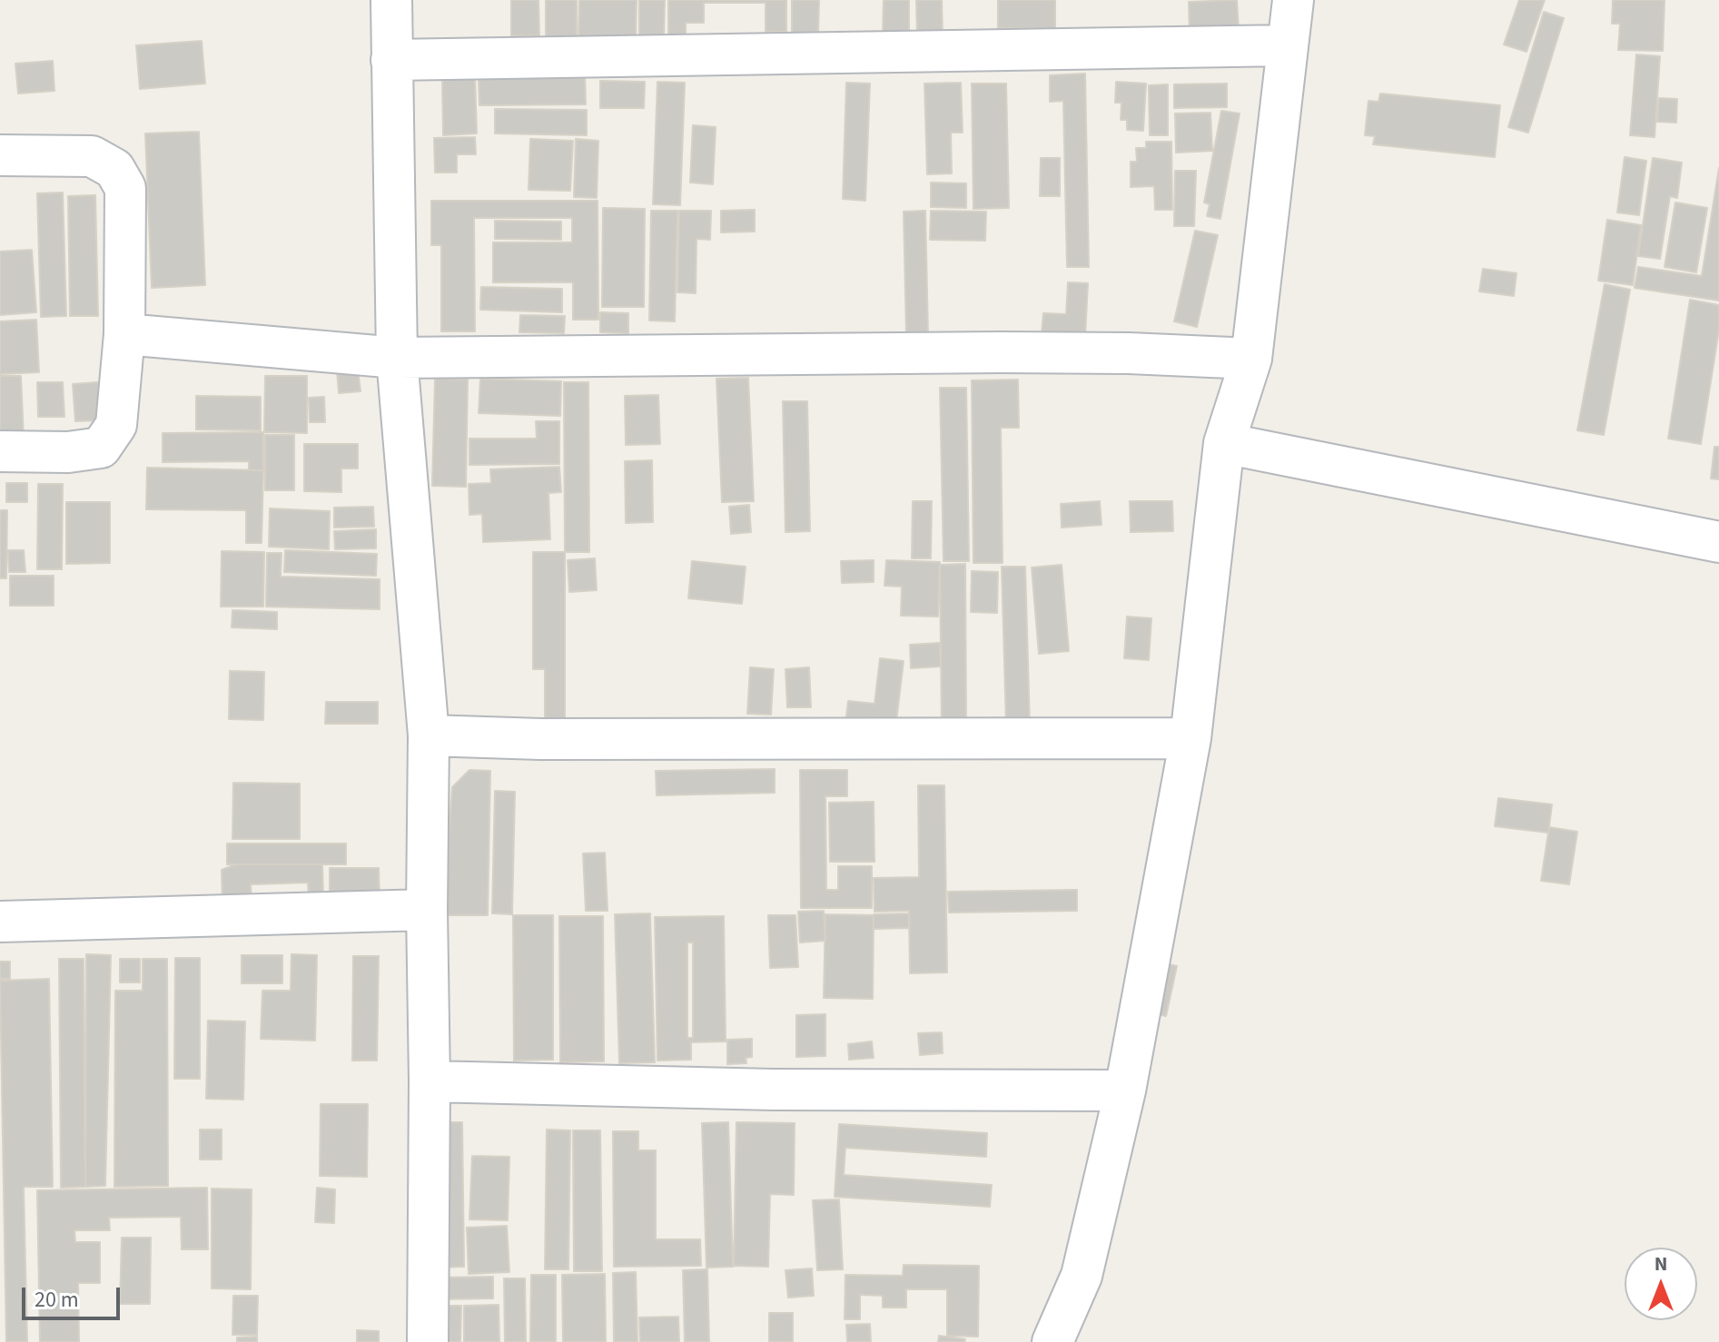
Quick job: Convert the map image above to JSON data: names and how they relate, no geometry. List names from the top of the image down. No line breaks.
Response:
{"scale_bar":"20 m","north":"top"}
